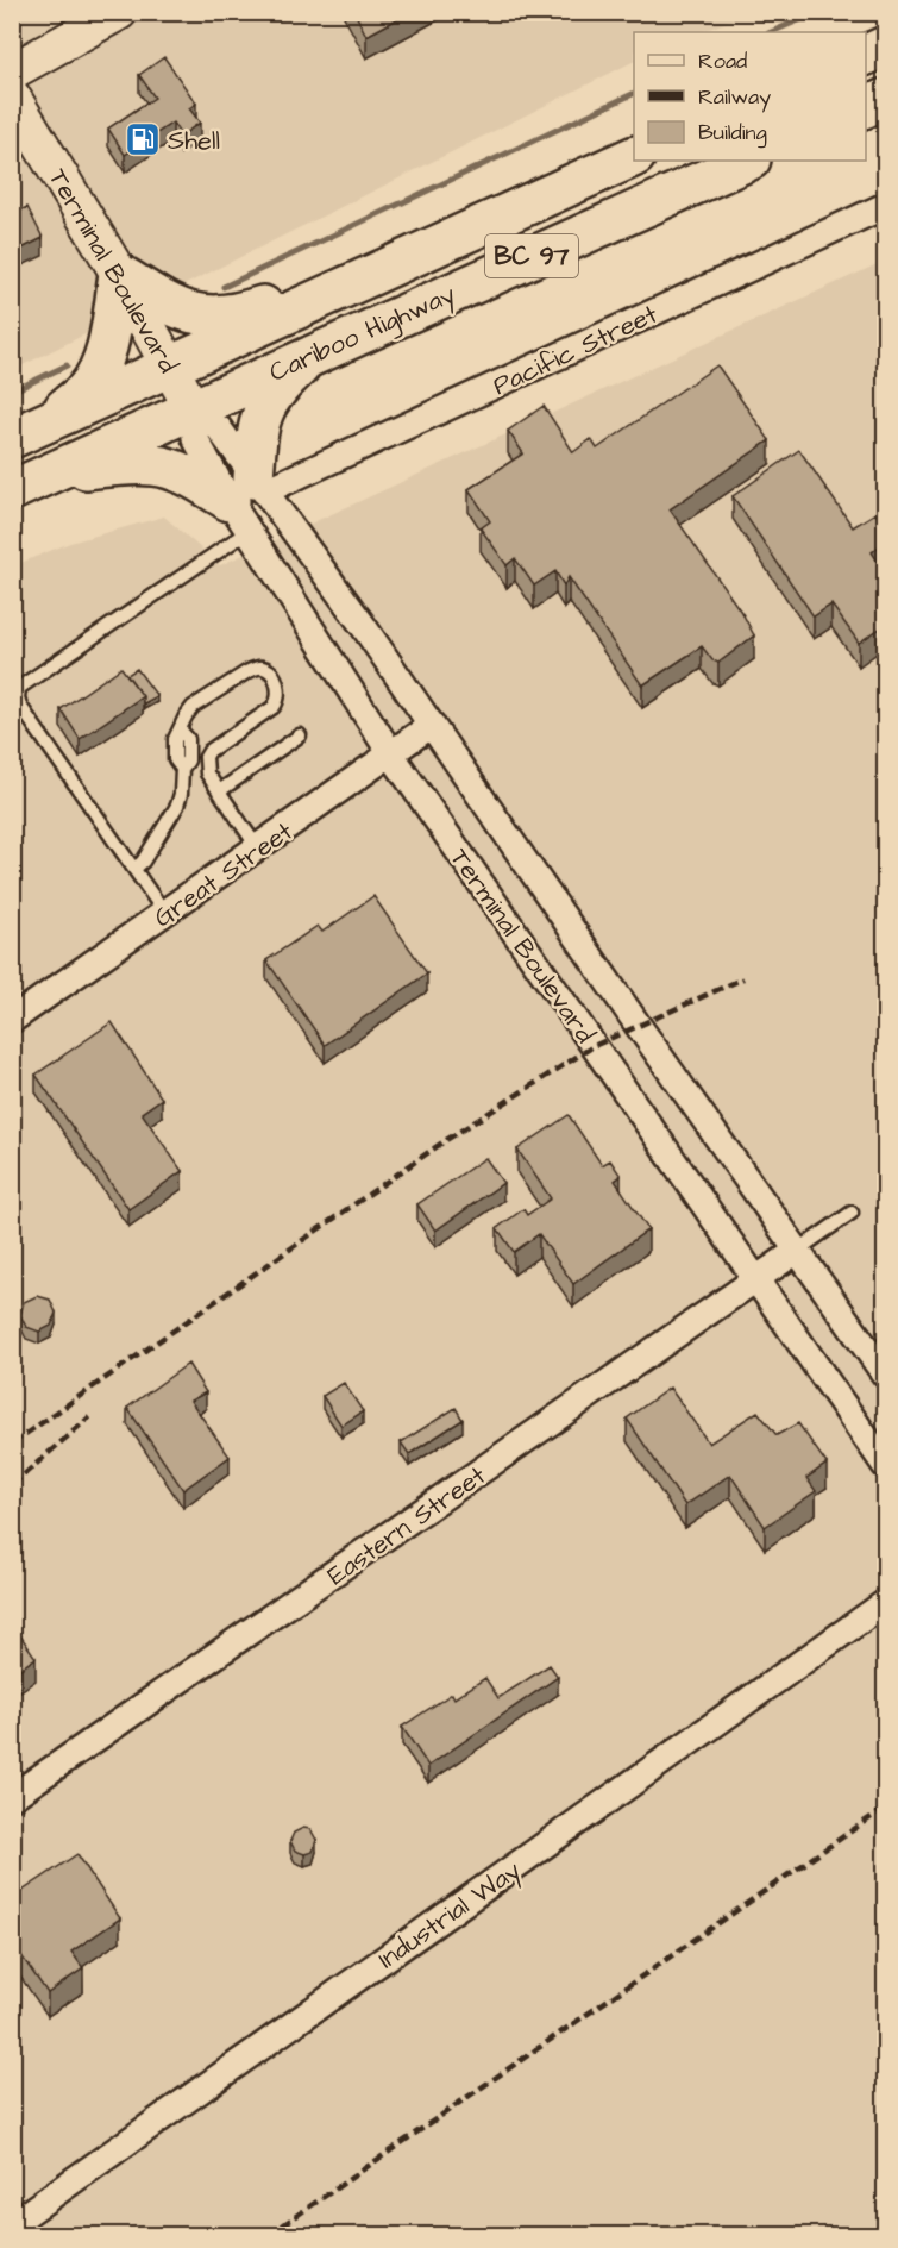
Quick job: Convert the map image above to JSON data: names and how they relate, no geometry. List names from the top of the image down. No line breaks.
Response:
{"streets":{"highway":["BC 97","Cariboo Highway"],"street":["Terminal Boulevard","Pacific Street","Great Street","Eastern Street","Industrial Way"]},"crossings":[["Terminal Boulevard","Cariboo Highway"],["Terminal Boulevard","Pacific Street"],["Terminal Boulevard","Great Street"],["Terminal Boulevard","Eastern Street"]],"places":{"fuel station":["Shell"]},"legend":["Road","Railway","Building"]}
